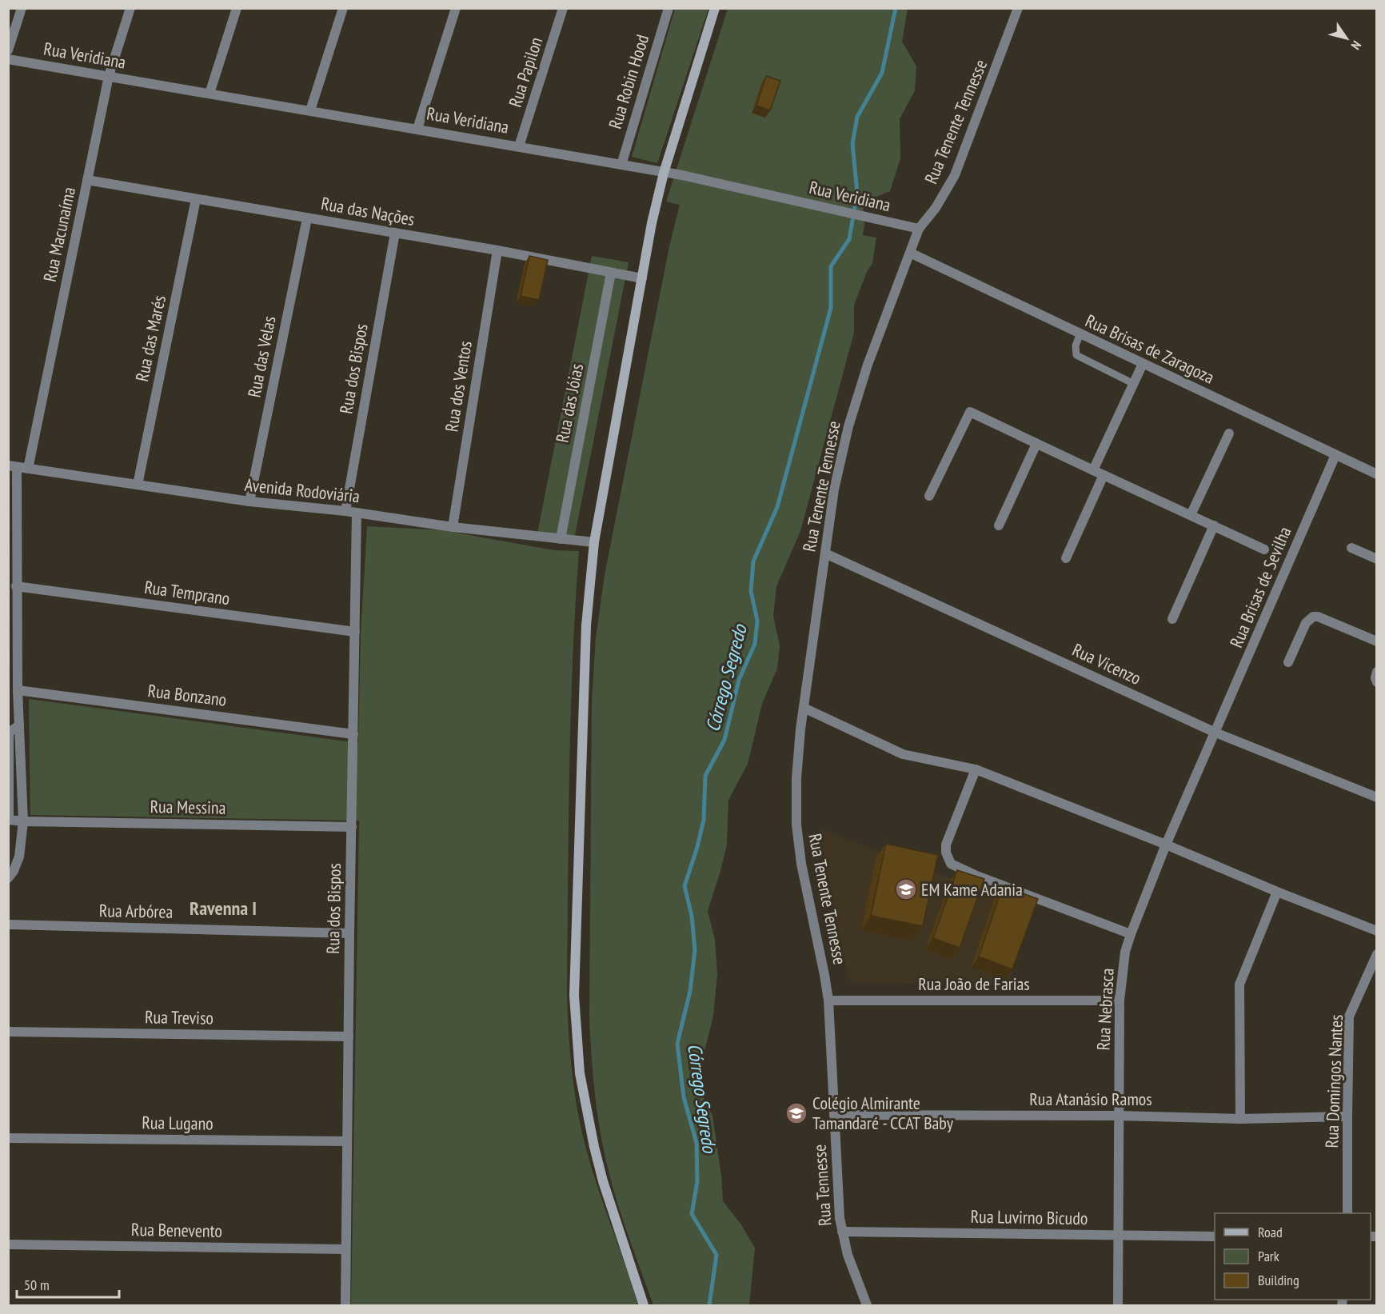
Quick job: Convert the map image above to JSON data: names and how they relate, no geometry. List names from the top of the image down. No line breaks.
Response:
{"streets":{"street":["Rua Veridiana","Rua Papilon","Rua Robin Hood","Rua Tenente Tennesse","Rua das Nações","Rua Macunaíma","Rua das Marés","Rua Brisas de Zaragoza","Rua das Velas","Rua dos Bispos","Rua dos Ventos","Rua das Jóias","Avenida Rodoviária","Rua Brisas de Sevilha","Rua Temprano","Rua Vicenzo","Rua Bonzano","Rua Messina","Rua Arbórea","Rua João de Farias","Rua Nebrasca","Rua Treviso","Rua Domingos Nantes","Rua Atanásio Ramos","Rua Lugano","Rua Tennesse","Rua Luvirno Bicudo","Rua Benevento"]},"crossings":[["Rua Veridiana","Rua Papilon"],["Rua Veridiana","Rua Robin Hood"],["Rua Veridiana","Rua Tenente Tennesse"],["Rua Veridiana","Rua Macunaíma"],["Rua Tenente Tennesse","Rua Brisas de Zaragoza"],["Rua Tenente Tennesse","Rua Vicenzo"],["Rua Tenente Tennesse","Rua João de Farias"],["Rua Tenente Tennesse","Rua Tennesse"],["Rua das Nações","Rua Macunaíma"],["Rua das Nações","Rua das Marés"],["Rua das Nações","Rua das Velas"],["Rua das Nações","Rua dos Bispos"],["Rua das Nações","Rua dos Ventos"],["Rua das Nações","Rua das Jóias"],["Rua Macunaíma","Avenida Rodoviária"],["Rua das Marés","Avenida Rodoviária"],["Rua Brisas de Zaragoza","Rua Brisas de Sevilha"],["Rua das Velas","Avenida Rodoviária"],["Rua dos Bispos","Avenida Rodoviária"],["Rua dos Bispos","Rua Temprano"],["Rua dos Bispos","Rua Bonzano"],["Rua dos Bispos","Rua Messina"],["Rua dos Bispos","Rua Arbórea"],["Rua dos Bispos","Rua Treviso"],["Rua dos Bispos","Rua Lugano"],["Rua dos Bispos","Rua Benevento"],["Rua dos Ventos","Avenida Rodoviária"],["Rua das Jóias","Avenida Rodoviária"],["Rua Brisas de Sevilha","Rua Vicenzo"],["Rua Brisas de Sevilha","Rua Nebrasca"],["Rua Vicenzo","Rua Nebrasca"],["Rua João de Farias","Rua Nebrasca"],["Rua João de Farias","Rua Tennesse"],["Rua Nebrasca","Rua Atanásio Ramos"],["Rua Nebrasca","Rua Luvirno Bicudo"],["Rua Domingos Nantes","Rua Atanásio Ramos"],["Rua Atanásio Ramos","Rua Tennesse"],["Rua Tennesse","Rua Luvirno Bicudo"]],"districts":["Ravenna I"],"water":["Córrego Segredo"],"places":{"school or university":["EM Kame Adania","Colégio Almirante Tamandaré - CCAT Baby"]},"legend":["Road","Park","Building"],"scale_bar":"50 m","north":"bottom right"}
